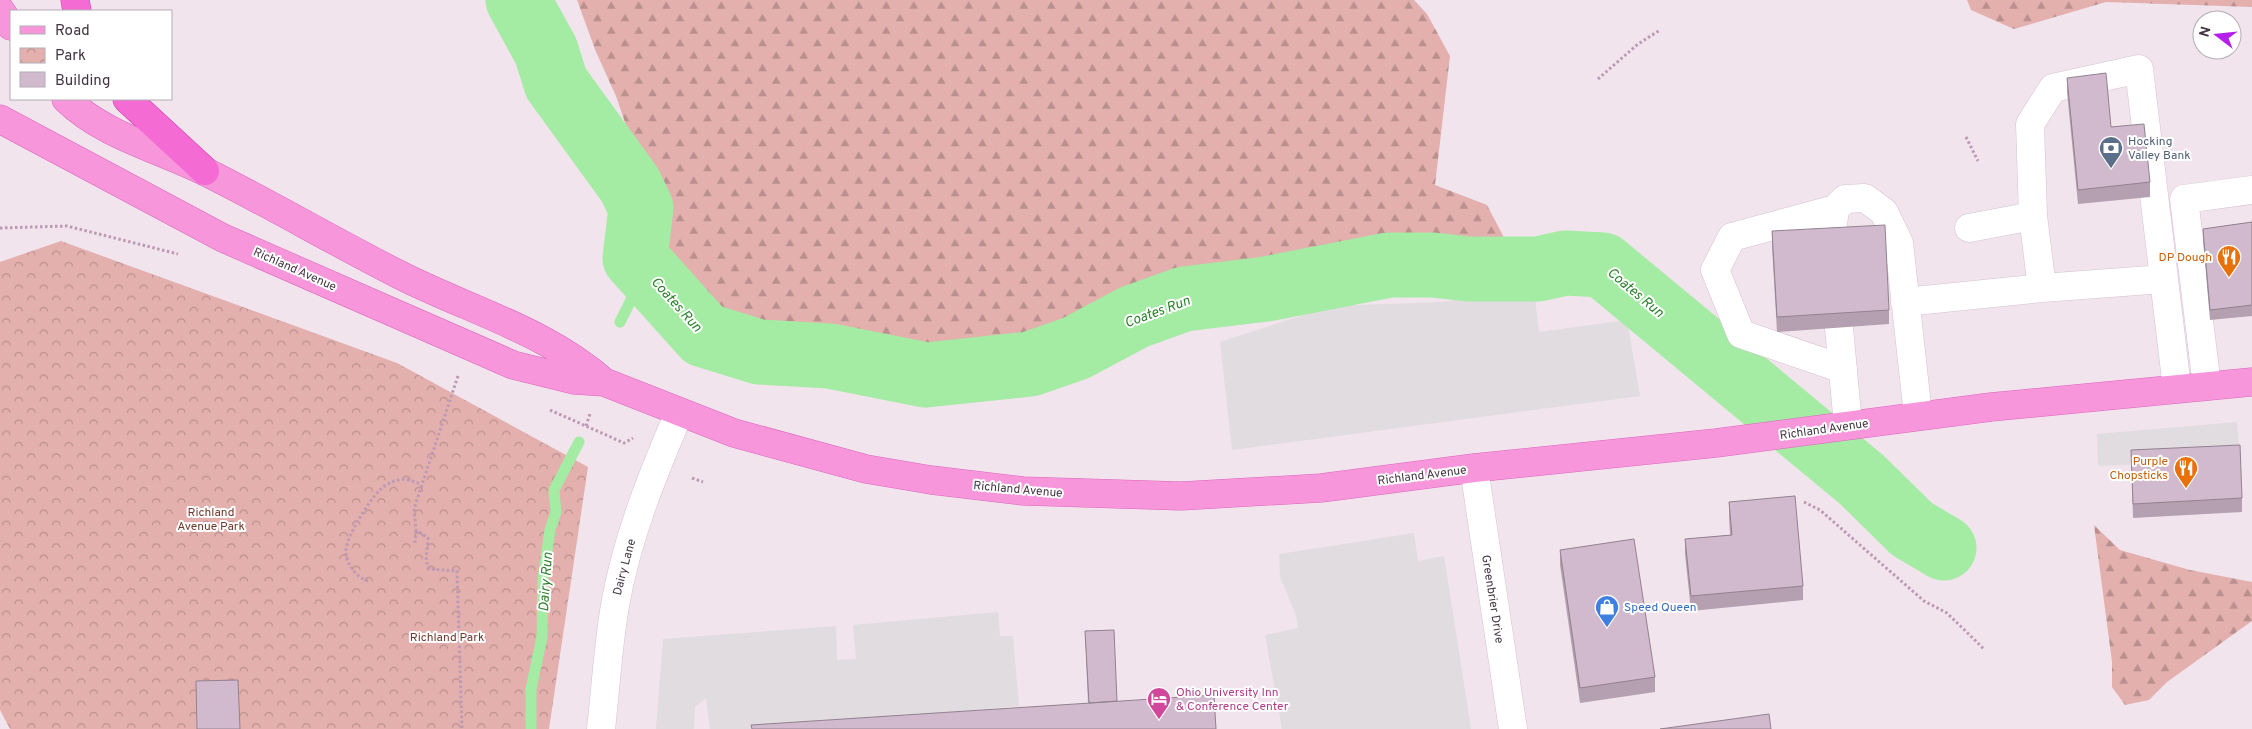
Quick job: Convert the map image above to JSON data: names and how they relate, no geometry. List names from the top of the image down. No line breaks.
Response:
{"streets":{"main road":["Richland Avenue"],"street":["Dairy Lane","Greenbrier Drive"]},"crossings":[["Richland Avenue","Dairy Lane"],["Richland Avenue","Greenbrier Drive"]],"water":["Coates Run","Dairy Run"],"parks":["Richland Avenue Park","Richland Park"],"places":{"bank":["Hocking Valley Bank"],"restaurant":["DP Dough","Purple Chopsticks"],"shop":["Speed Queen"],"hotel":["Ohio University Inn & Conference Center"]},"legend":["Road","Park","Building"],"north":"left"}
